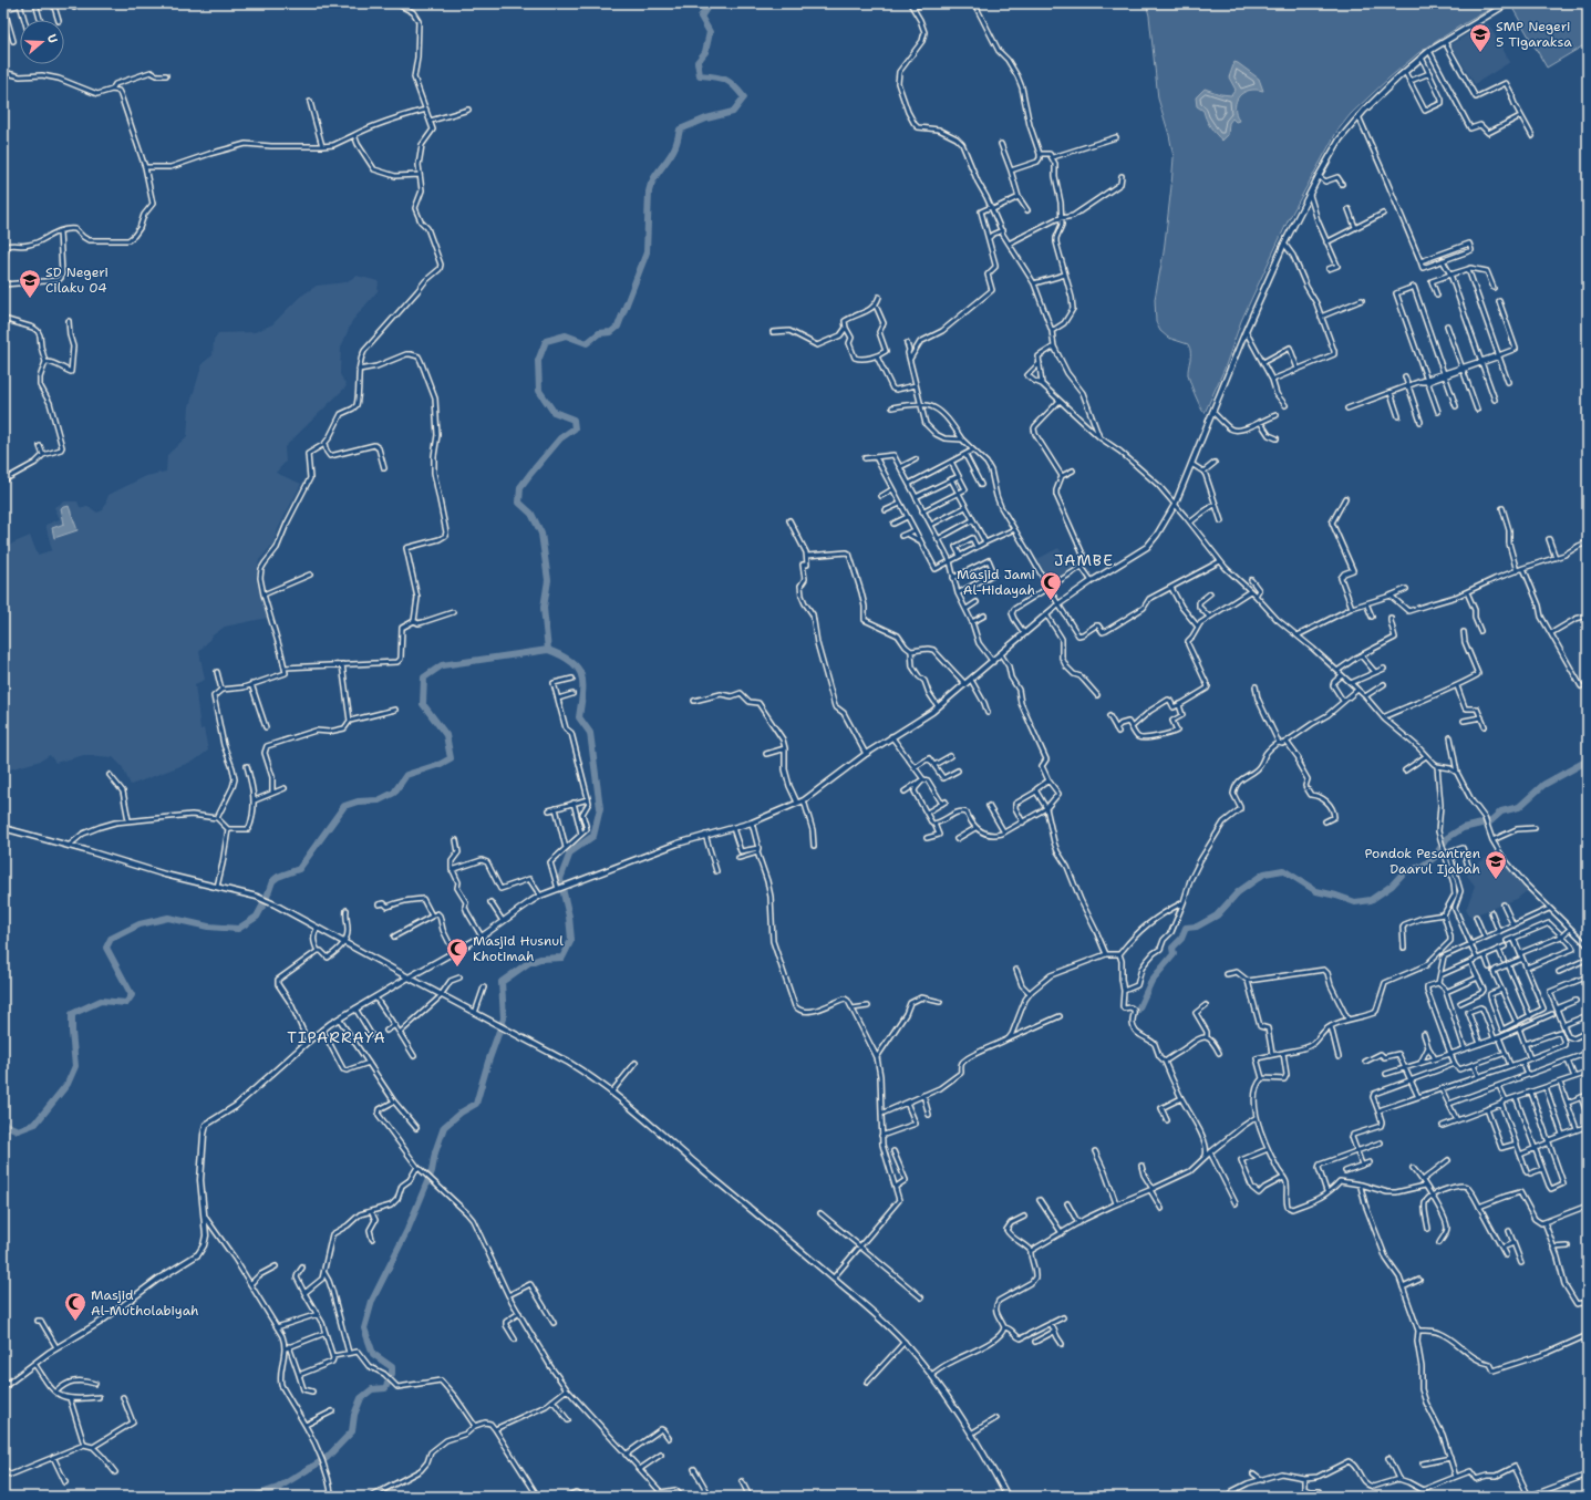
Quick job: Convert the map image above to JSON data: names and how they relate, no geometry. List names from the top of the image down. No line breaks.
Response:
{"districts":["JAMBE","TIPARRAYA"],"places":{"school or university":["SMP Negeri 5 Tigaraksa","SD Negeri Cilaku 04","Pondok Pesantren Daarul Ijabah"],"mosque":["Masjid Jami Al-Hidayah","Masjid Husnul Khotimah","Masjid Al-Mutholabiyah"]},"north":"right"}
